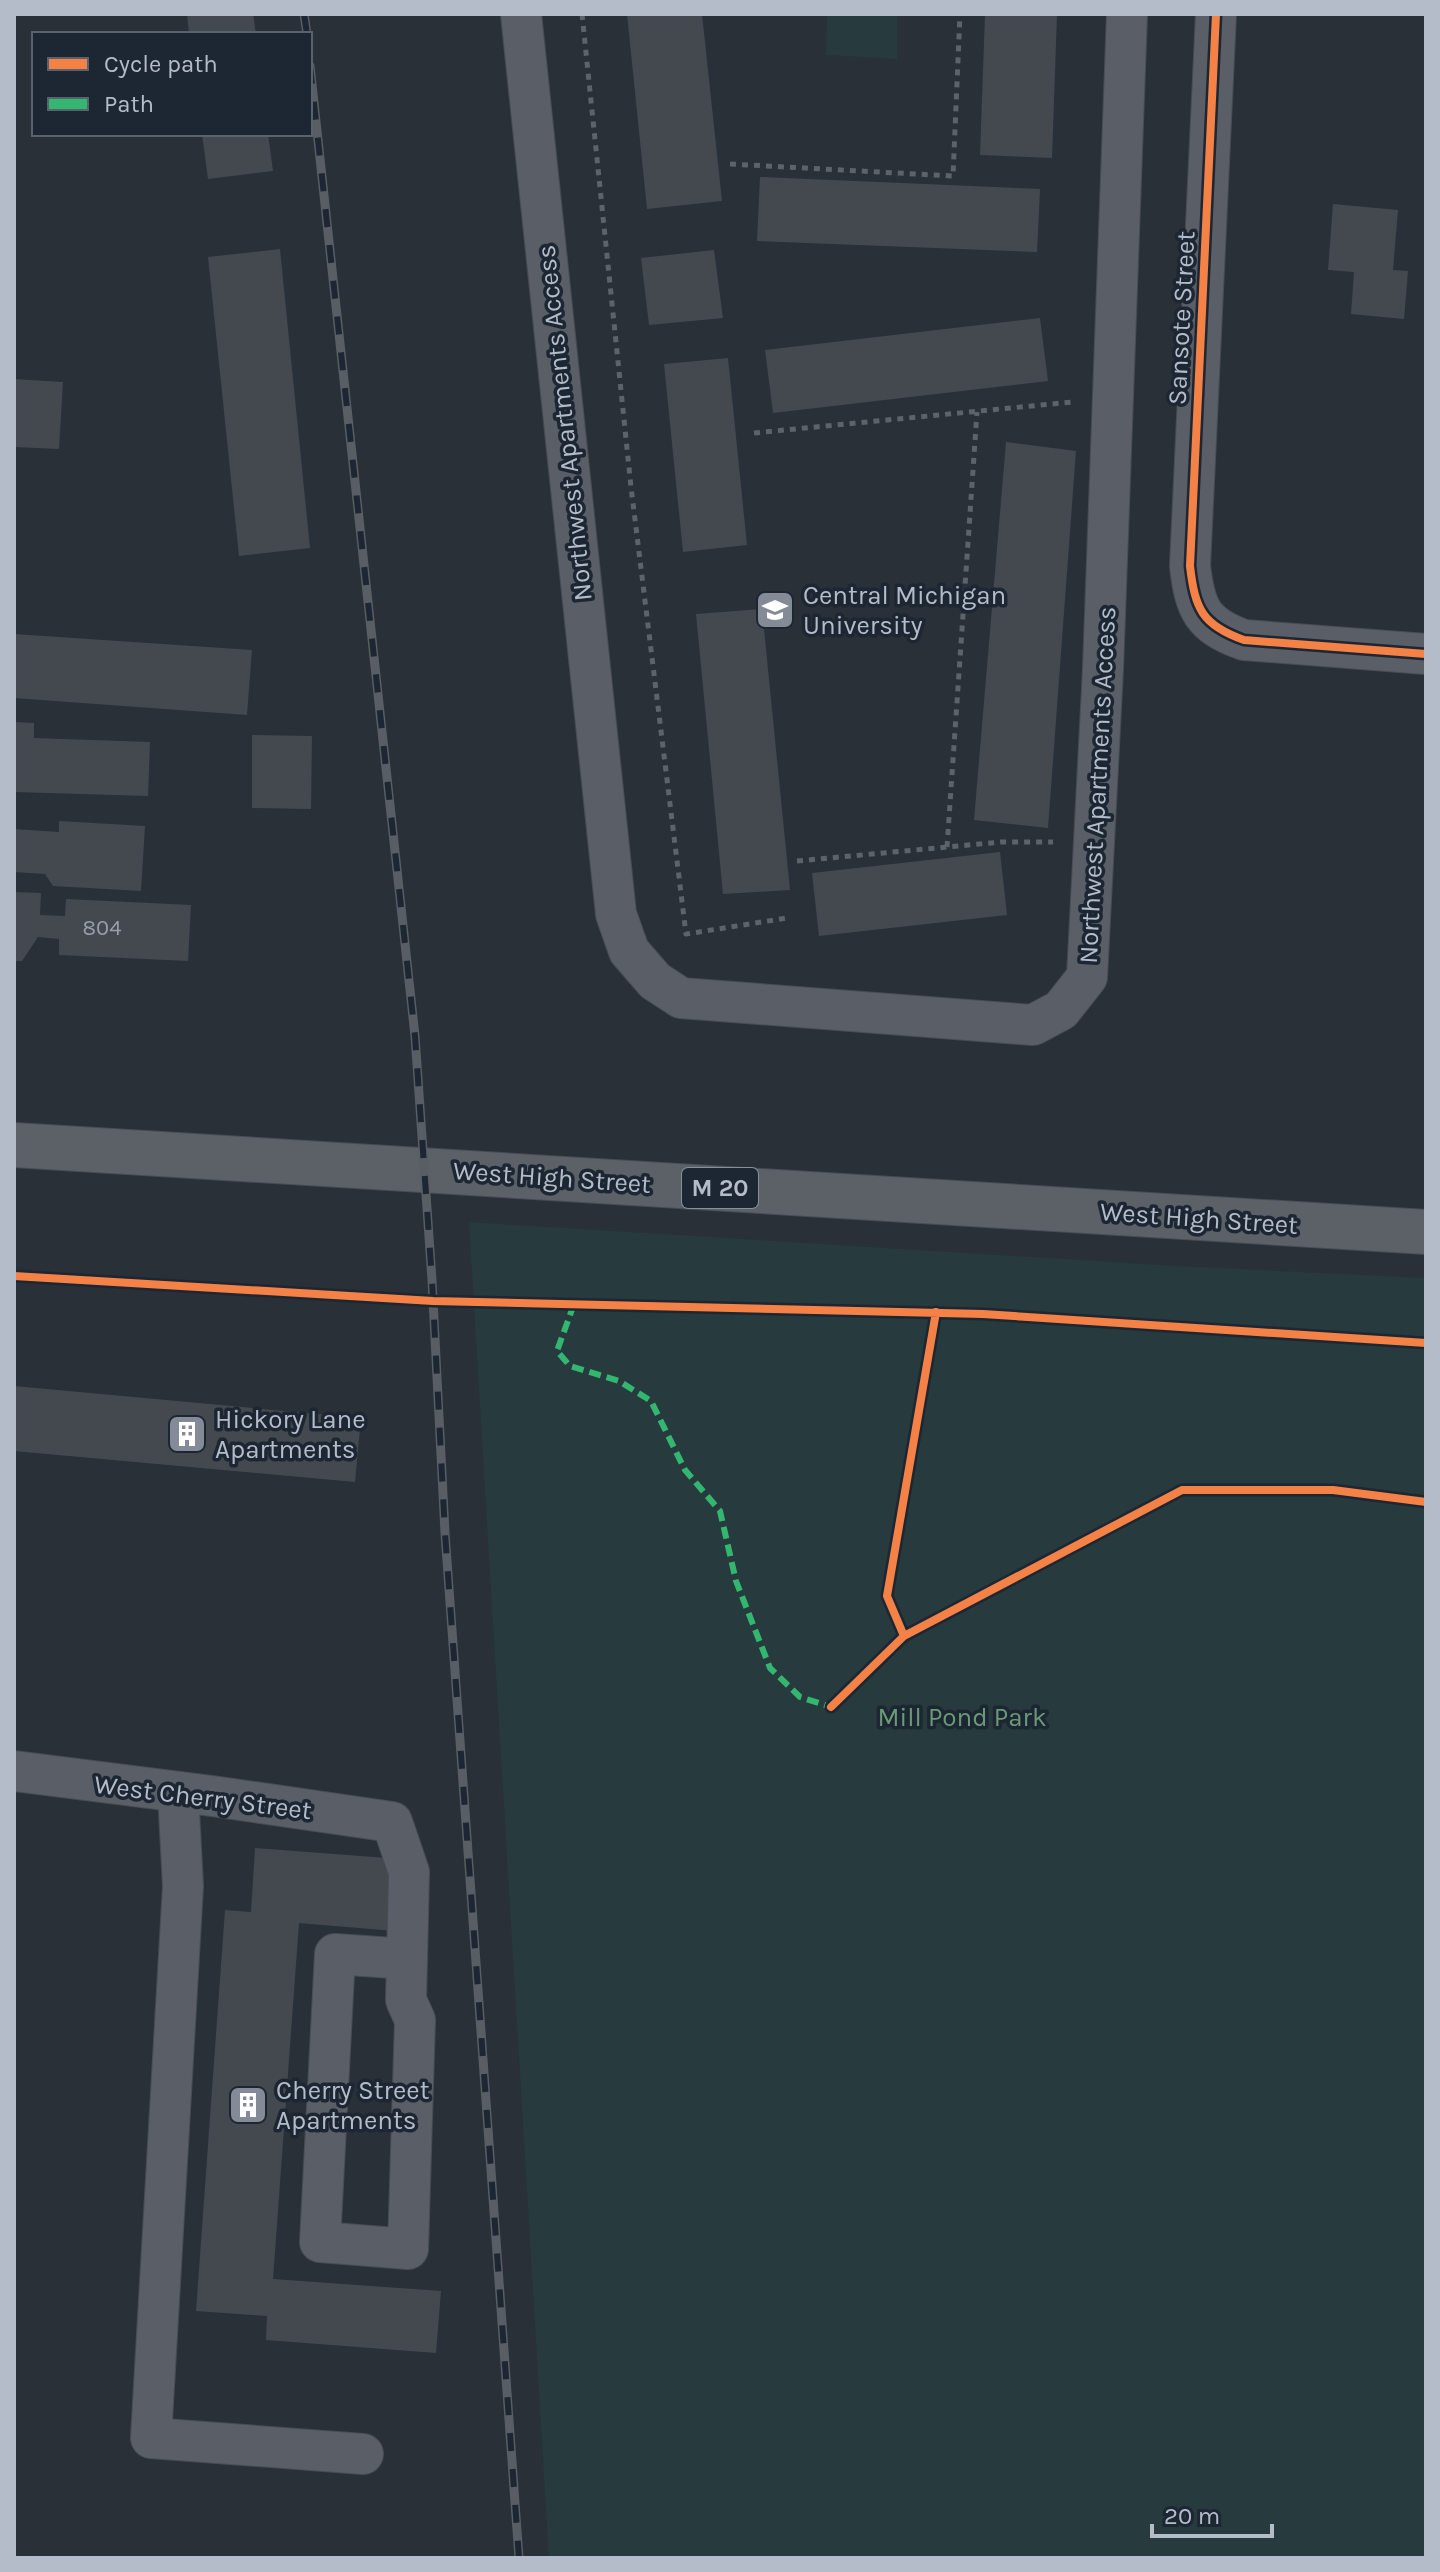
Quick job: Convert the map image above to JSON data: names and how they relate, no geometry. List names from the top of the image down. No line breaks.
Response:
{"streets":{"main road":["West High Street","M 20"],"street":["Sansote Street","Northwest Apartments Access","West Cherry Street"]},"parks":["Mill Pond Park"],"places":{"school or university":["Central Michigan University"],"building":["Hickory Lane Apartments","Cherry Street Apartments"]},"house_numbers":["804"],"legend":["Cycle path","Path"],"scale_bar":"20 m"}
